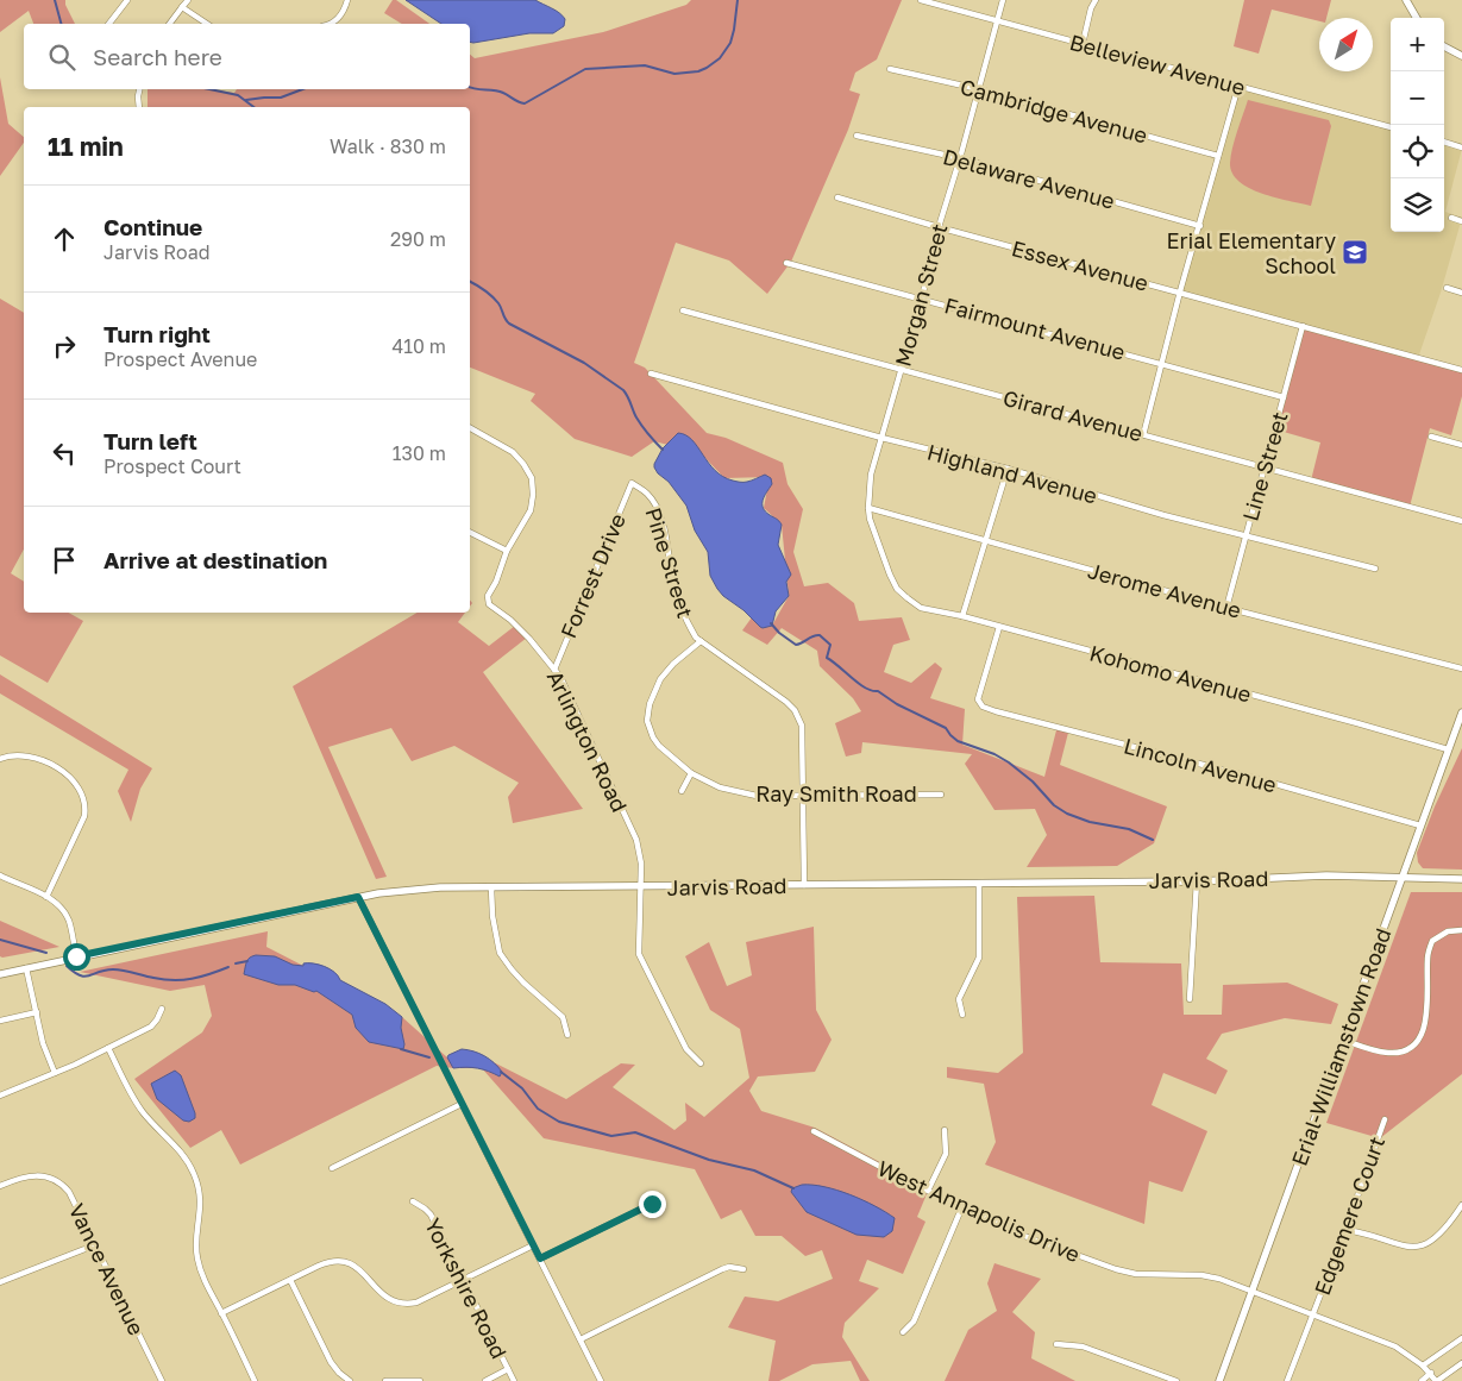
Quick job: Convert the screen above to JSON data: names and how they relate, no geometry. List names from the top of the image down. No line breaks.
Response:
{"streets":{"street":["Belleview Avenue","Cambridge Avenue","Delaware Avenue","Essex Avenue","Morgan Street","Fairmount Avenue","Girard Avenue","Line Street","Highland Avenue","Pine Street","Forrest Drive","Jerome Avenue","Kohomo Avenue","Arlington Road","Lincoln Avenue","Ray Smith Road","Jarvis Road","Erial-Williamstown Road","West Annapolis Drive","Edgemere Court","Vance Avenue","Yorkshire Road"]},"crossings":[["Belleview Avenue","Morgan Street"],["Cambridge Avenue","Morgan Street"],["Delaware Avenue","Morgan Street"],["Essex Avenue","Morgan Street"],["Essex Avenue","Line Street"],["Morgan Street","Fairmount Avenue"],["Morgan Street","Girard Avenue"],["Morgan Street","Highland Avenue"],["Morgan Street","Jerome Avenue"],["Morgan Street","Kohomo Avenue"],["Fairmount Avenue","Line Street"],["Girard Avenue","Line Street"],["Line Street","Highland Avenue"],["Line Street","Jerome Avenue"],["Pine Street","Forrest Drive"],["Pine Street","Ray Smith Road"],["Pine Street","Jarvis Road"],["Forrest Drive","Arlington Road"],["Kohomo Avenue","Lincoln Avenue"],["Kohomo Avenue","Erial-Williamstown Road"],["Arlington Road","Jarvis Road"],["Lincoln Avenue","Erial-Williamstown Road"],["Jarvis Road","Erial-Williamstown Road"],["Erial-Williamstown Road","West Annapolis Drive"],["West Annapolis Drive","Edgemere Court"]],"places":{"school or university":["Erial Elementary School"]},"north":"top right","page":{"map_buttons":["+","−"],"search":"Search here","heading":["11 min","Walk · 830 m"],"list":[["Continue","Jarvis Road","290 m"],["Turn right","Prospect Avenue","410 m"],["Turn left","Prospect Court","130 m"],"Arrive at destination"]}}
